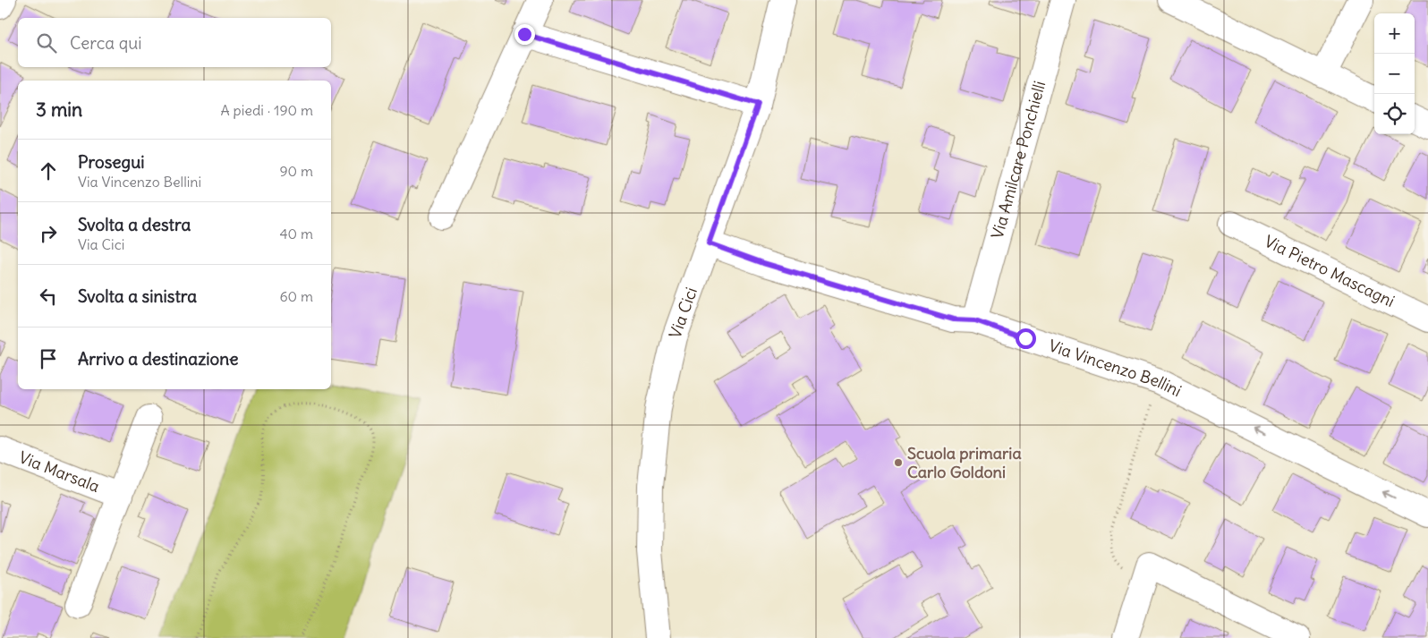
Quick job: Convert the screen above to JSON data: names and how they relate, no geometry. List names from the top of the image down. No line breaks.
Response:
{"streets":{"street":["Via Amilcare Ponchielli","Via Pietro Mascagni","Via Cici","Via Vincenzo Bellini","Via Marsala"]},"crossings":[["Via Amilcare Ponchielli","Via Vincenzo Bellini"],["Via Cici","Via Vincenzo Bellini"]],"places":["Scuola primaria Carlo Goldoni"],"page":{"map_buttons":["+","−"],"search":"Cerca qui","heading":["3 min","A piedi · 190 m"],"list":[["Prosegui","Via Vincenzo Bellini","90 m"],["Svolta a destra","Via Cici","40 m"],["Svolta a sinistra","60 m"],"Arrivo a destinazione"]}}
